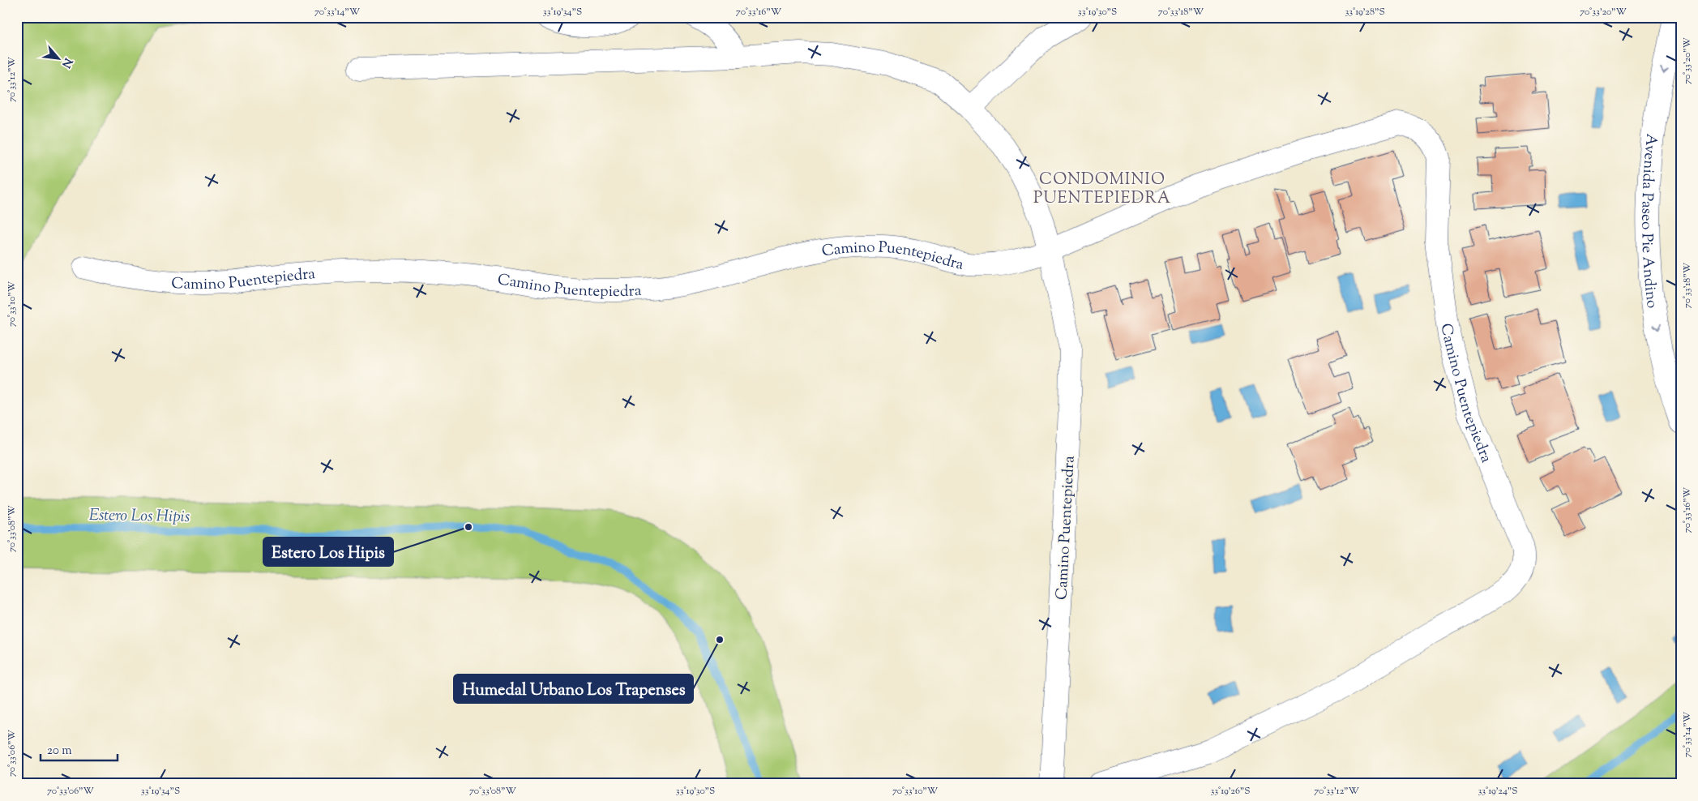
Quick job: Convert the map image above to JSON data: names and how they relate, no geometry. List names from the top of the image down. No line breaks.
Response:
{"streets":{"street":["Avenida Paseo Pie Andino","Camino Puentepiedra"]},"one_way":["Avenida Paseo Pie Andino"],"districts":["CONDOMINIO PUENTEPIEDRA"],"water":["Estero Los Hipis"],"places":["Estero Los Hipis","Humedal Urbano Los Trapenses"],"scale_bar":"20 m","north":"bottom right","coordinates":["70°33'14\"W","33°19'34\"S","70°33'16\"W","33°19'30\"S","70°33'18\"W","33°19'28\"S","70°33'20\"W","70°33'12\"W","70°33'10\"W","70°33'08\"W","70°33'06\"W","33°19'26\"S","33°19'24\"S"]}
